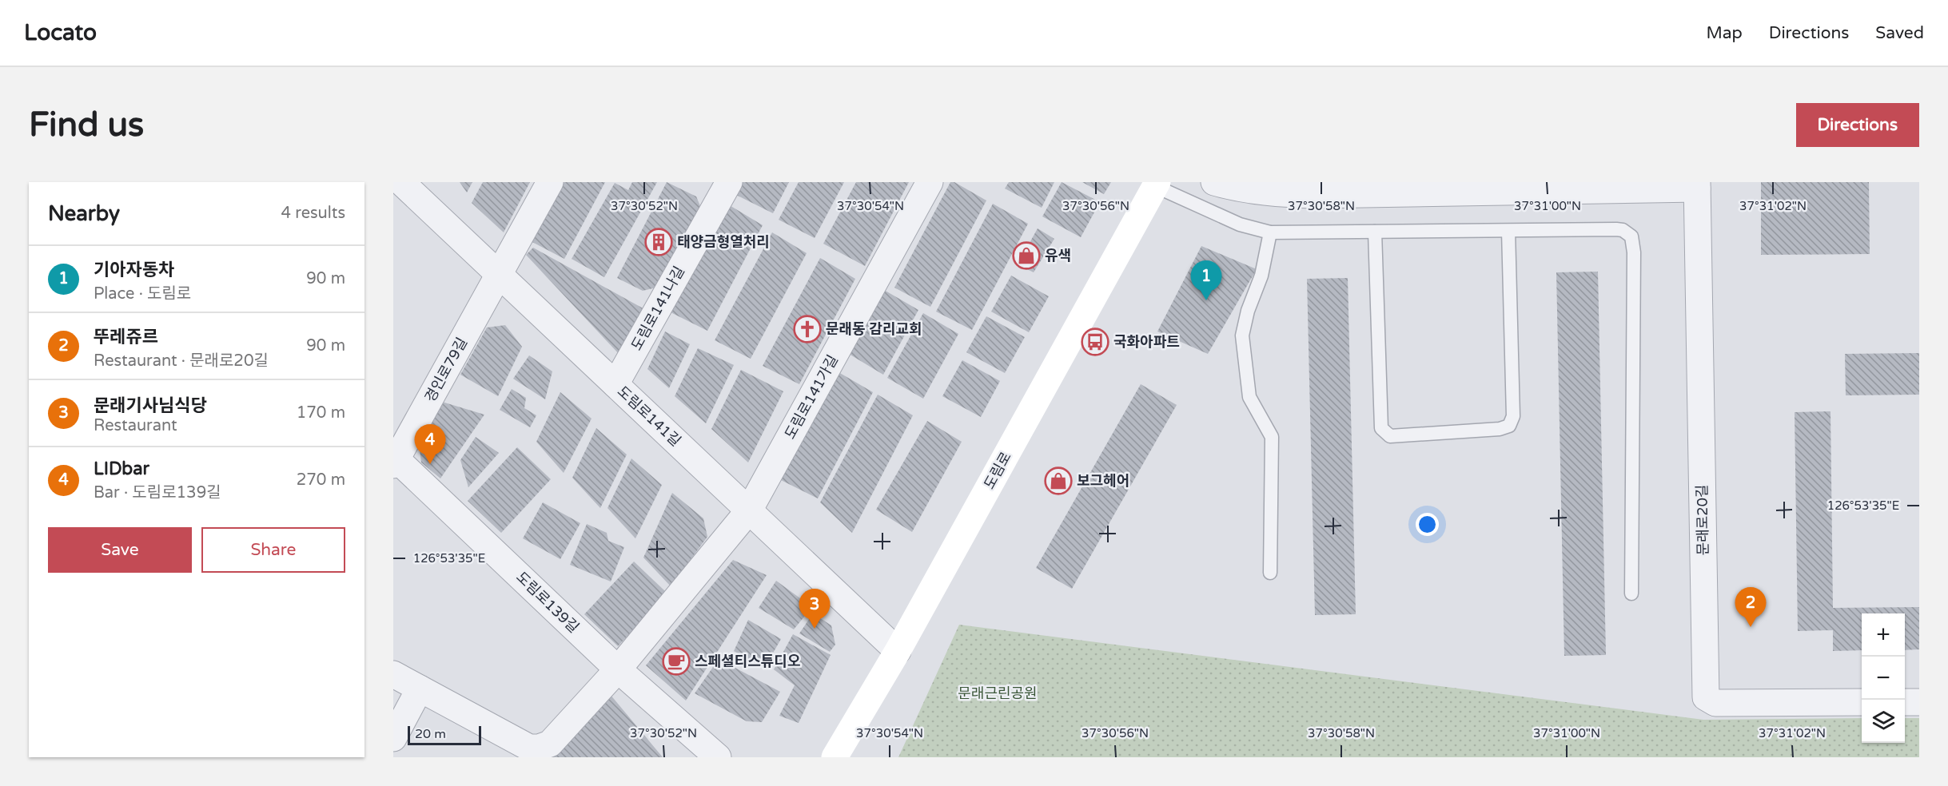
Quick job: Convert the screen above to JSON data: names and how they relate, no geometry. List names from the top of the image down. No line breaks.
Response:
{"streets":{"main road":["도림로"],"street":["도림로141나길","경인로79길","도림로141가길","도림로141길","문래로20길","도림로139길"]},"crossings":[["도림로141나길","도림로141길"],["경인로79길","도림로141길"],["경인로79길","도림로139길"],["도림로141가길","도림로141길"],["도림로141길","도림로"]],"parks":["문래근린공원"],"places":{"building":["태양금형열처리"],"shop":["유색","보그헤어"],"church":["문래동 감리교회"],"bus stop":["국화아파트"],"cafe":["스페셜티스튜디오"]},"scale_bar":"20 m","page":{"header":"Locato","nav":["Map","Directions","Saved"],"buttons":["Directions",["Save","Share"]],"title":"Find us","heading":["Nearby","4 results"],"list":[{"mark":"1","name":"기아자동차","note":"Place · 도림로","value":"90 m"},{"mark":"2","name":"뚜레쥬르","note":"Restaurant · 문래로20길","value":"90 m"},{"mark":"3","name":"문래기사님식당","note":"Restaurant","value":"170 m"},{"mark":"4","name":"LIDbar","note":"Bar · 도림로139길","value":"270 m"}],"pins":["1","4","2","3"],"map_buttons":["+","−"],"scale":"20 m"},"coordinates":["37°30'52\"N","37°30'54\"N","37°30'56\"N","37°30'58\"N","37°31'00\"N","37°31'02\"N","126°53'35\"E"]}
